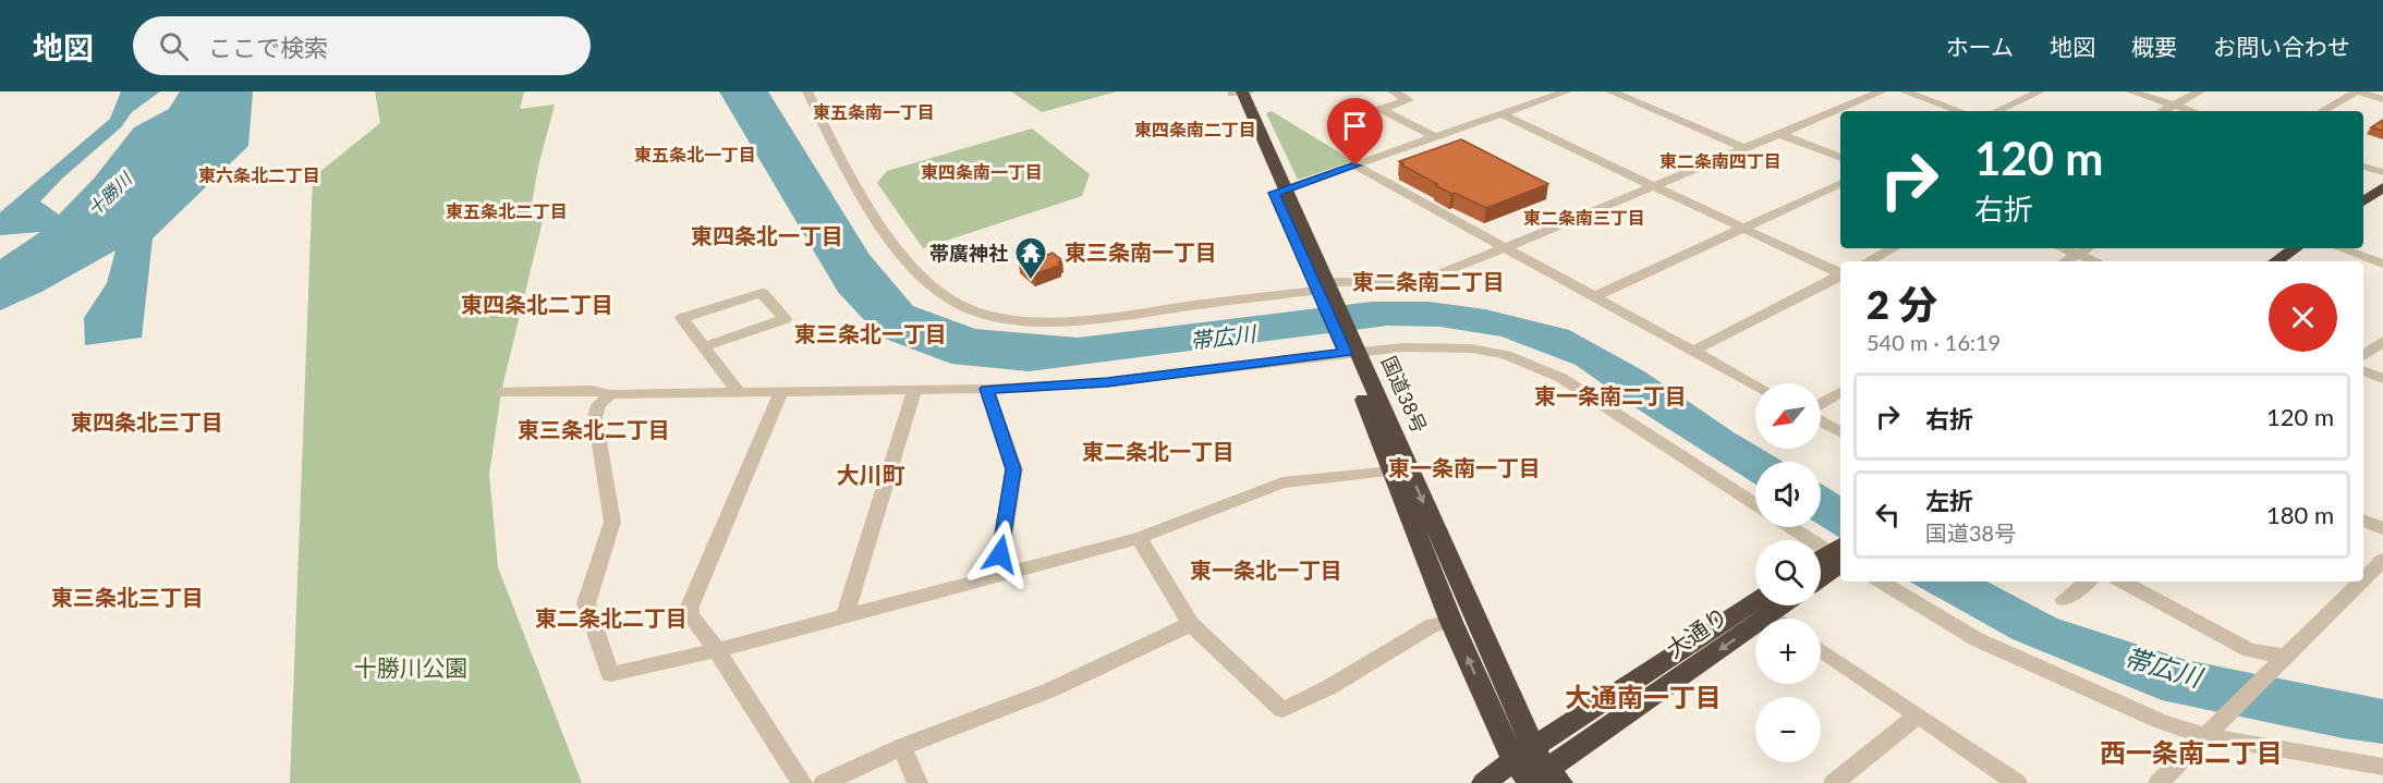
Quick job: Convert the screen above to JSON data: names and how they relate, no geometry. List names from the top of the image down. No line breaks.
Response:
{"streets":{"highway":["国道38号","大通り"]},"crossings":[["国道38号","大通り"]],"districts":["東五条南一丁目","東四条南二丁目","東五条北一丁目","東二条南四丁目","東四条南一丁目","東六条北二丁目","東五条北二丁目","東二条南三丁目","東四条北一丁目","東三条南一丁目","東二条南二丁目","東四条北二丁目","東三条北一丁目","東一条南二丁目","東四条北三丁目","東三条北二丁目","東二条北一丁目","東一条南一丁目","大川町","東一条北一丁目","東三条北三丁目","東二条北二丁目","大通南一丁目","西一条南二丁目"],"water":["十勝川","帯広川"],"parks":["十勝川公園"],"places":{"temple":["帯廣神社"]},"north":"bottom left","page":{"header":"地図","search":"ここで検索","nav":["ホーム","地図","概要","お問い合わせ"],"turn":["120 m","右折"],"heading":["2 分","540 m · 16:19"],"list":[{"name":"右折","value":"120 m"},{"name":"左折","note":"国道38号","value":"180 m"}],"map_buttons":["+","−"]}}
